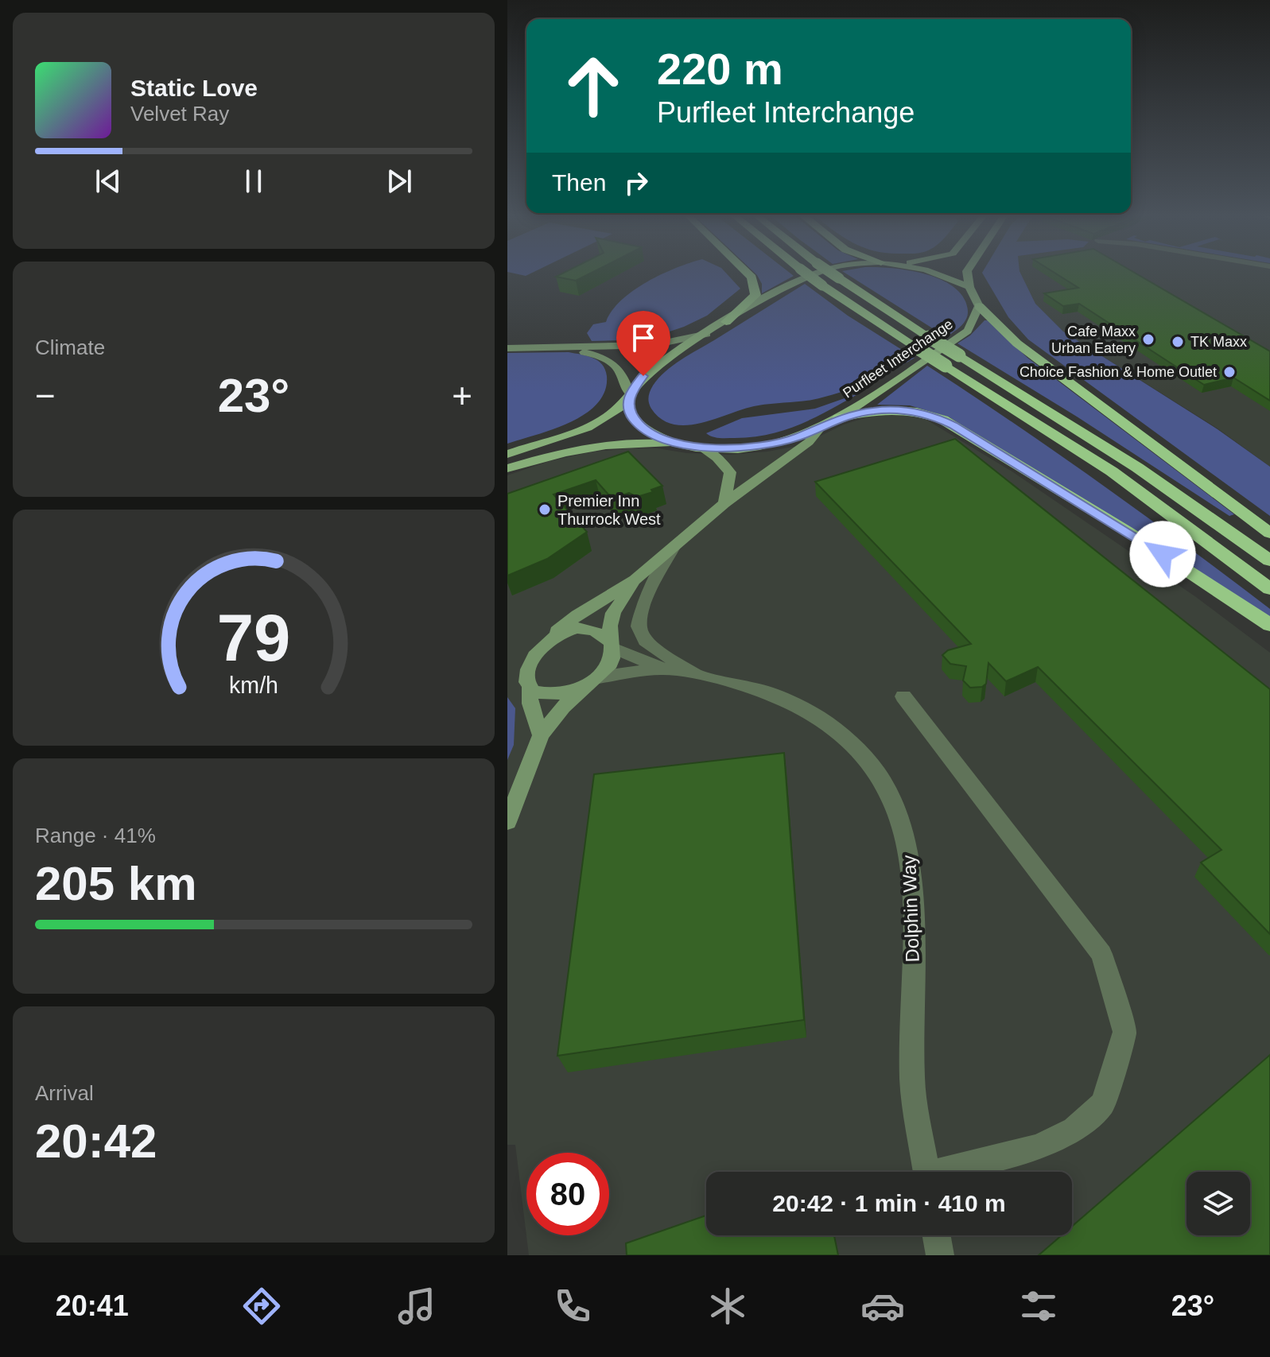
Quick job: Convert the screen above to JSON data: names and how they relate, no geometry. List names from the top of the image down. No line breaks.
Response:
{"streets":{"main road":["Purfleet Interchange"],"street":["Dolphin Way"]},"places":["Cafe Maxx Urban Eatery","TK Maxx","Choice Fashion & Home Outlet","Premier Inn Thurrock West"],"page":{"turn":["220 m","Purfleet Interchange"],"song":["Static Love","Velvet Ray"],"then":"Then","tile":["Climate",["Range · 41%","205 km"],["Arrival","20:42"]],"heat":["−","23°","+"],"limit":"80","trip":"20:42 · 1 min · 410 m","tabs":["20:41","23°"],"gauge":["79","km/h"]}}
